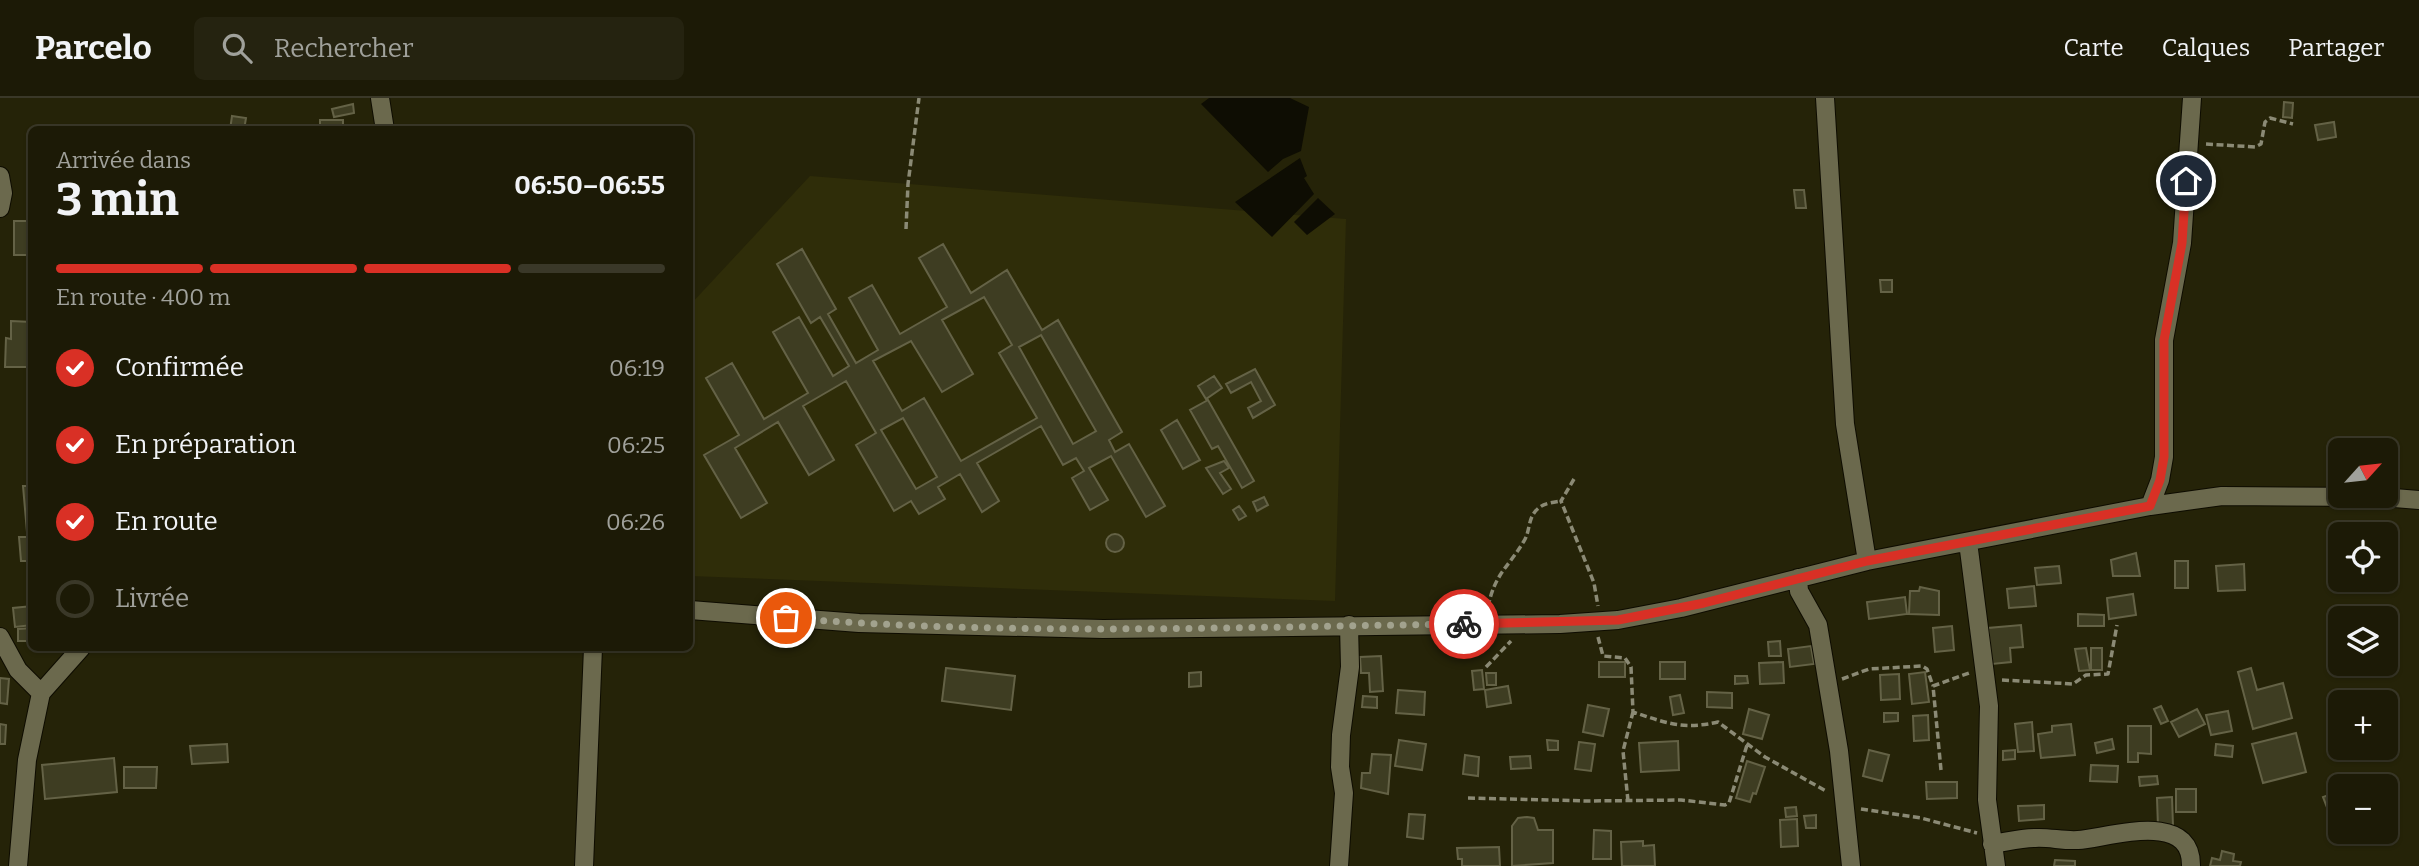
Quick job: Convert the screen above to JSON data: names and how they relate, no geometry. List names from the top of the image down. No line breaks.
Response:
{"north":"top right","page":{"header":"Parcelo","search":"Rechercher","nav":["Carte","Calques","Partager"],"heading":["3 min","Arrivée dans","06:50–06:55"],"bar":"En route · 400 m","list":[["Confirmée","06:19"],["En préparation","06:25"],["En route","06:26"],"Livrée"],"map_buttons":["+","−"]}}
